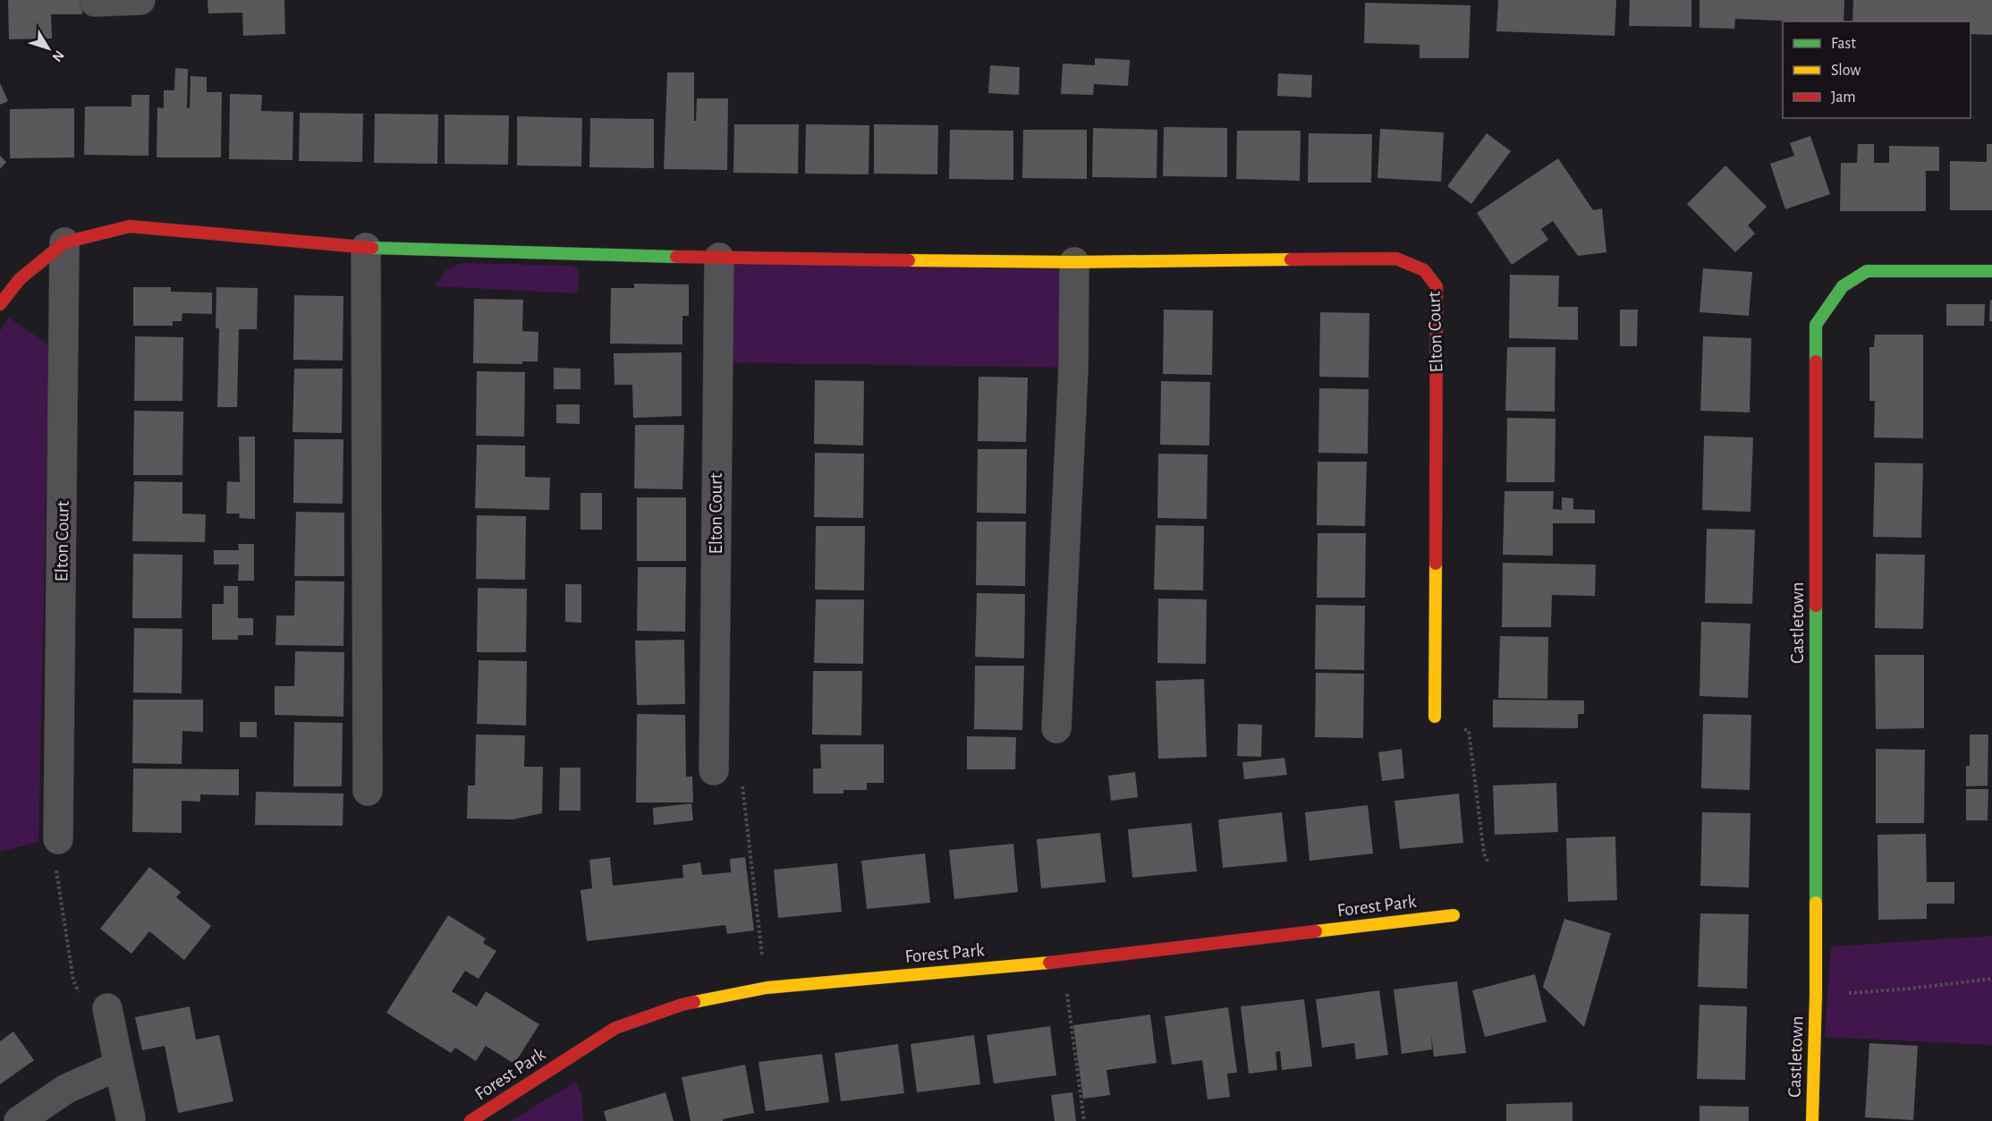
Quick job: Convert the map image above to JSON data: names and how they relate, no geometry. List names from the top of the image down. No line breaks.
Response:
{"streets":{"street":["Elton Court","Castletown","Forest Park"]},"legend":["Fast","Slow","Jam"],"north":"bottom right"}
